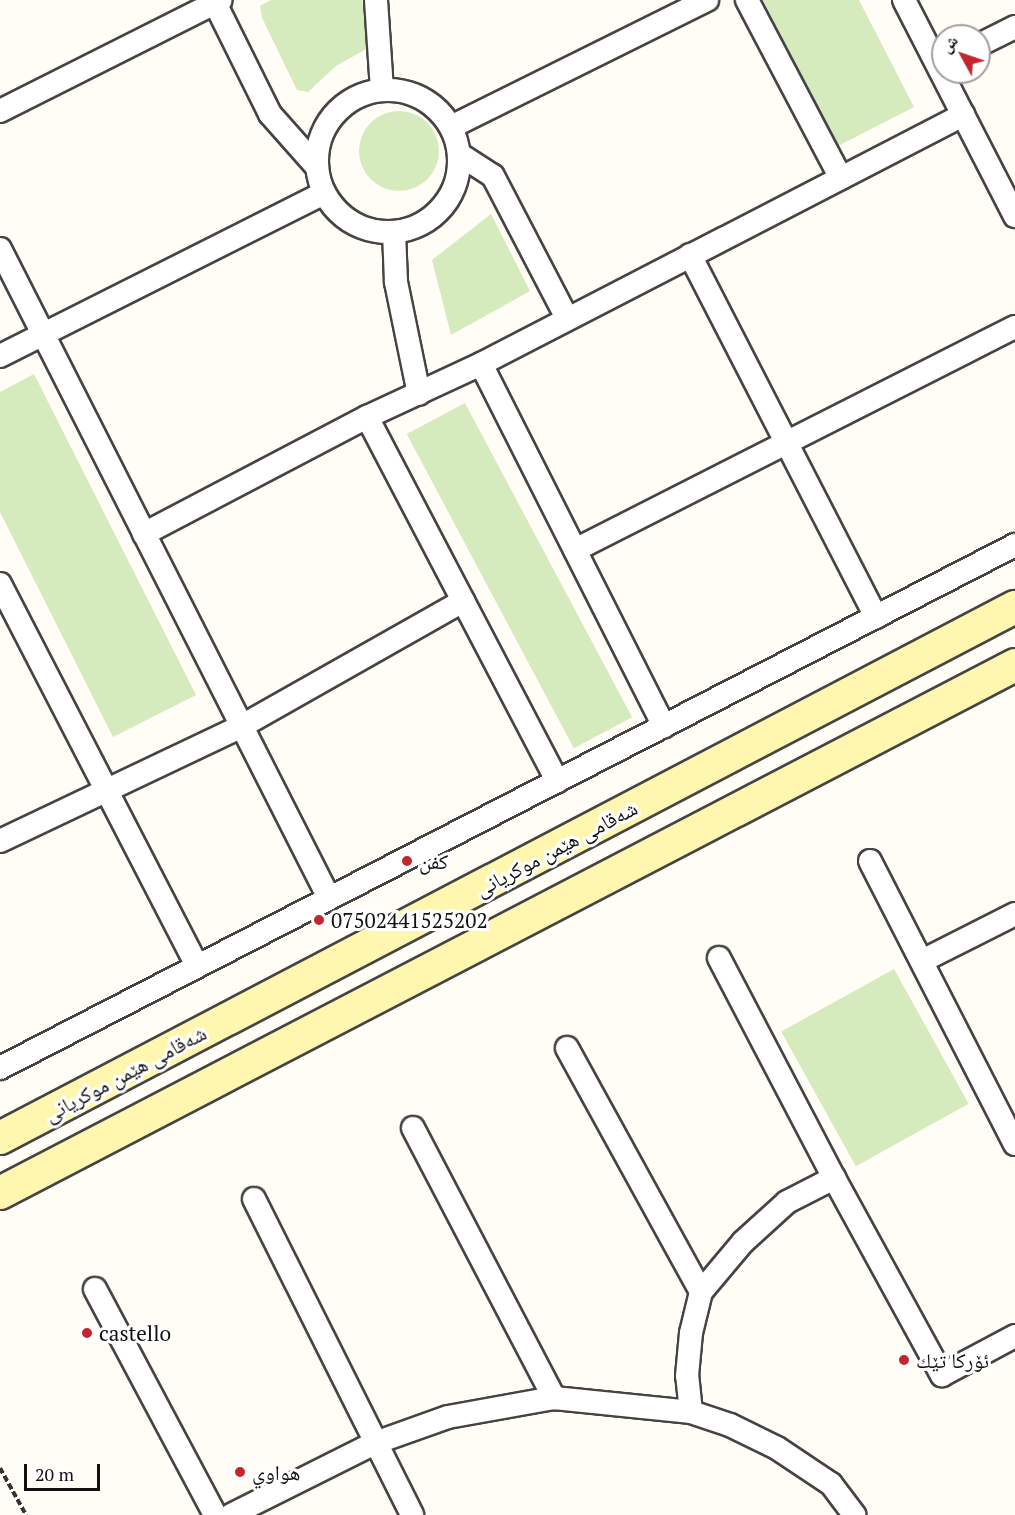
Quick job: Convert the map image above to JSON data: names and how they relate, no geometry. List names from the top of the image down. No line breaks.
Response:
{"streets":{"street":["شەقامی هێمن موکریانی"]},"places":["كفن","07502441525202","castello","ئۆركا تێك","هواوي"],"scale_bar":"20 m","north":"top left"}
